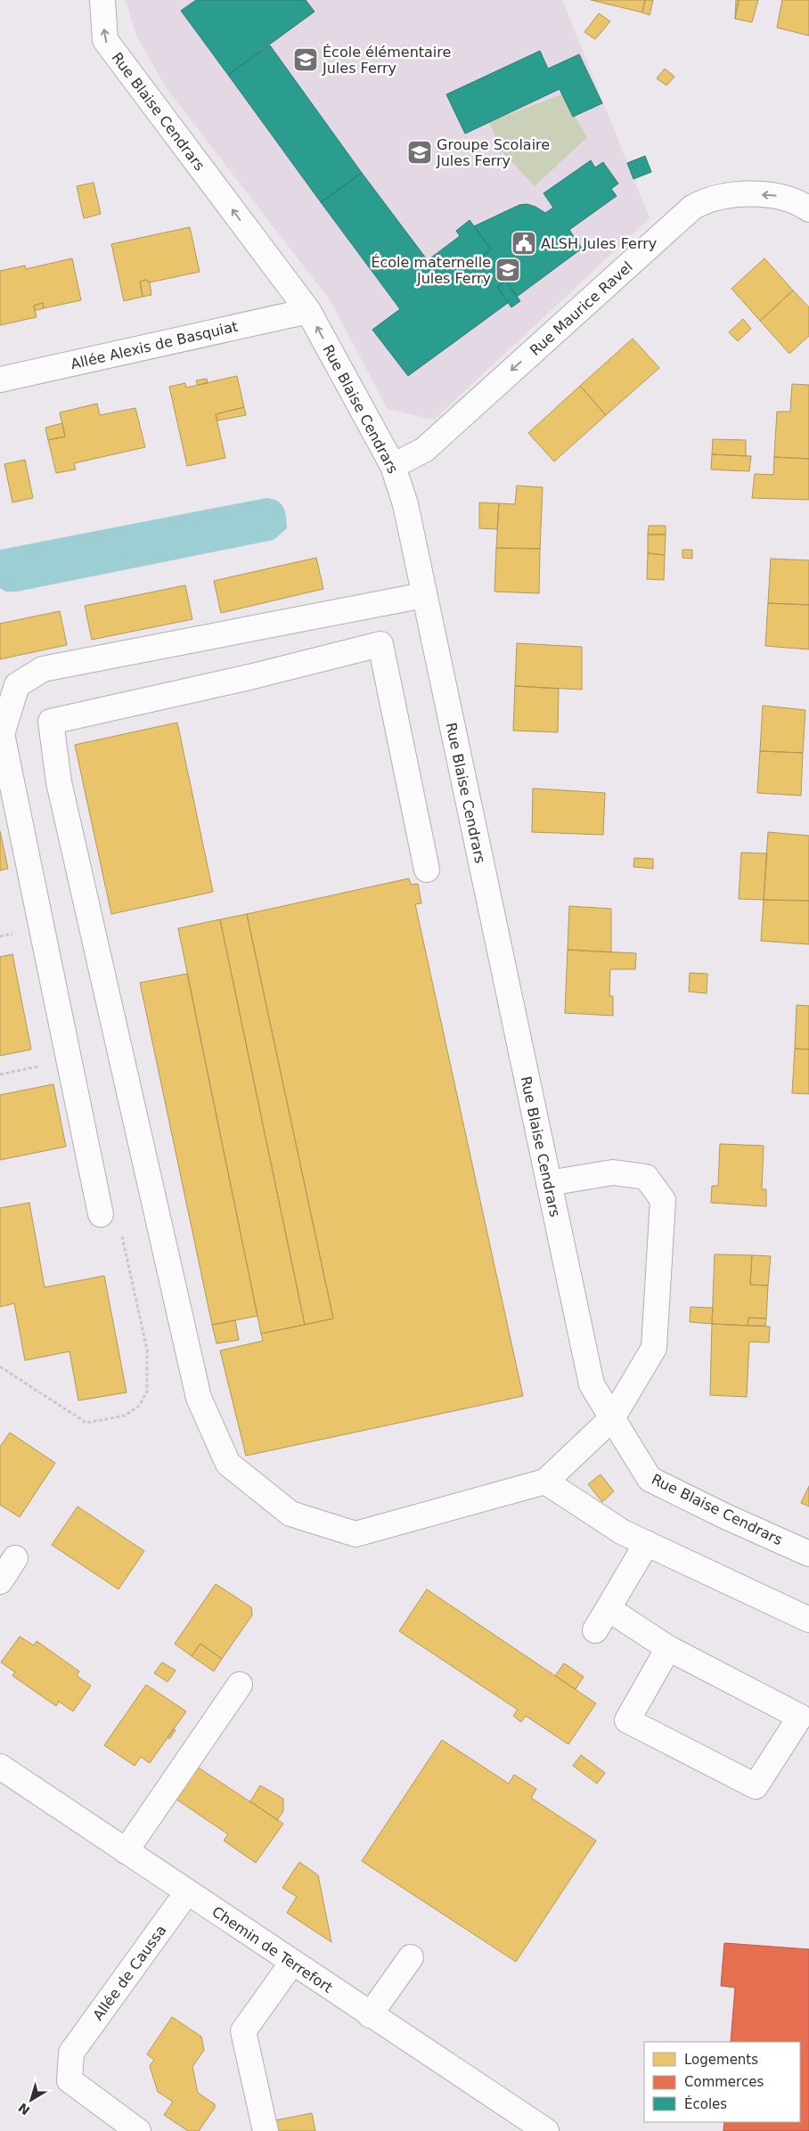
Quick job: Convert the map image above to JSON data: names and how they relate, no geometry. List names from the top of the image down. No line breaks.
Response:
{"streets":{"street":["Rue Blaise Cendrars","Rue Maurice Ravel","Allée Alexis de Basquiat","Chemin de Terrefort","Allée de Caussa"]},"crossings":[["Rue Blaise Cendrars","Rue Maurice Ravel"],["Rue Blaise Cendrars","Allée Alexis de Basquiat"],["Chemin de Terrefort","Allée de Caussa"]],"one_way":["Rue Maurice Ravel"],"places":{"school or university":["École élémentaire Jules Ferry","Groupe Scolaire Jules Ferry","École maternelle Jules Ferry"],"public building":["ALSH Jules Ferry"]},"legend":["Logements","Commerces","Écoles"],"north":"bottom left"}
